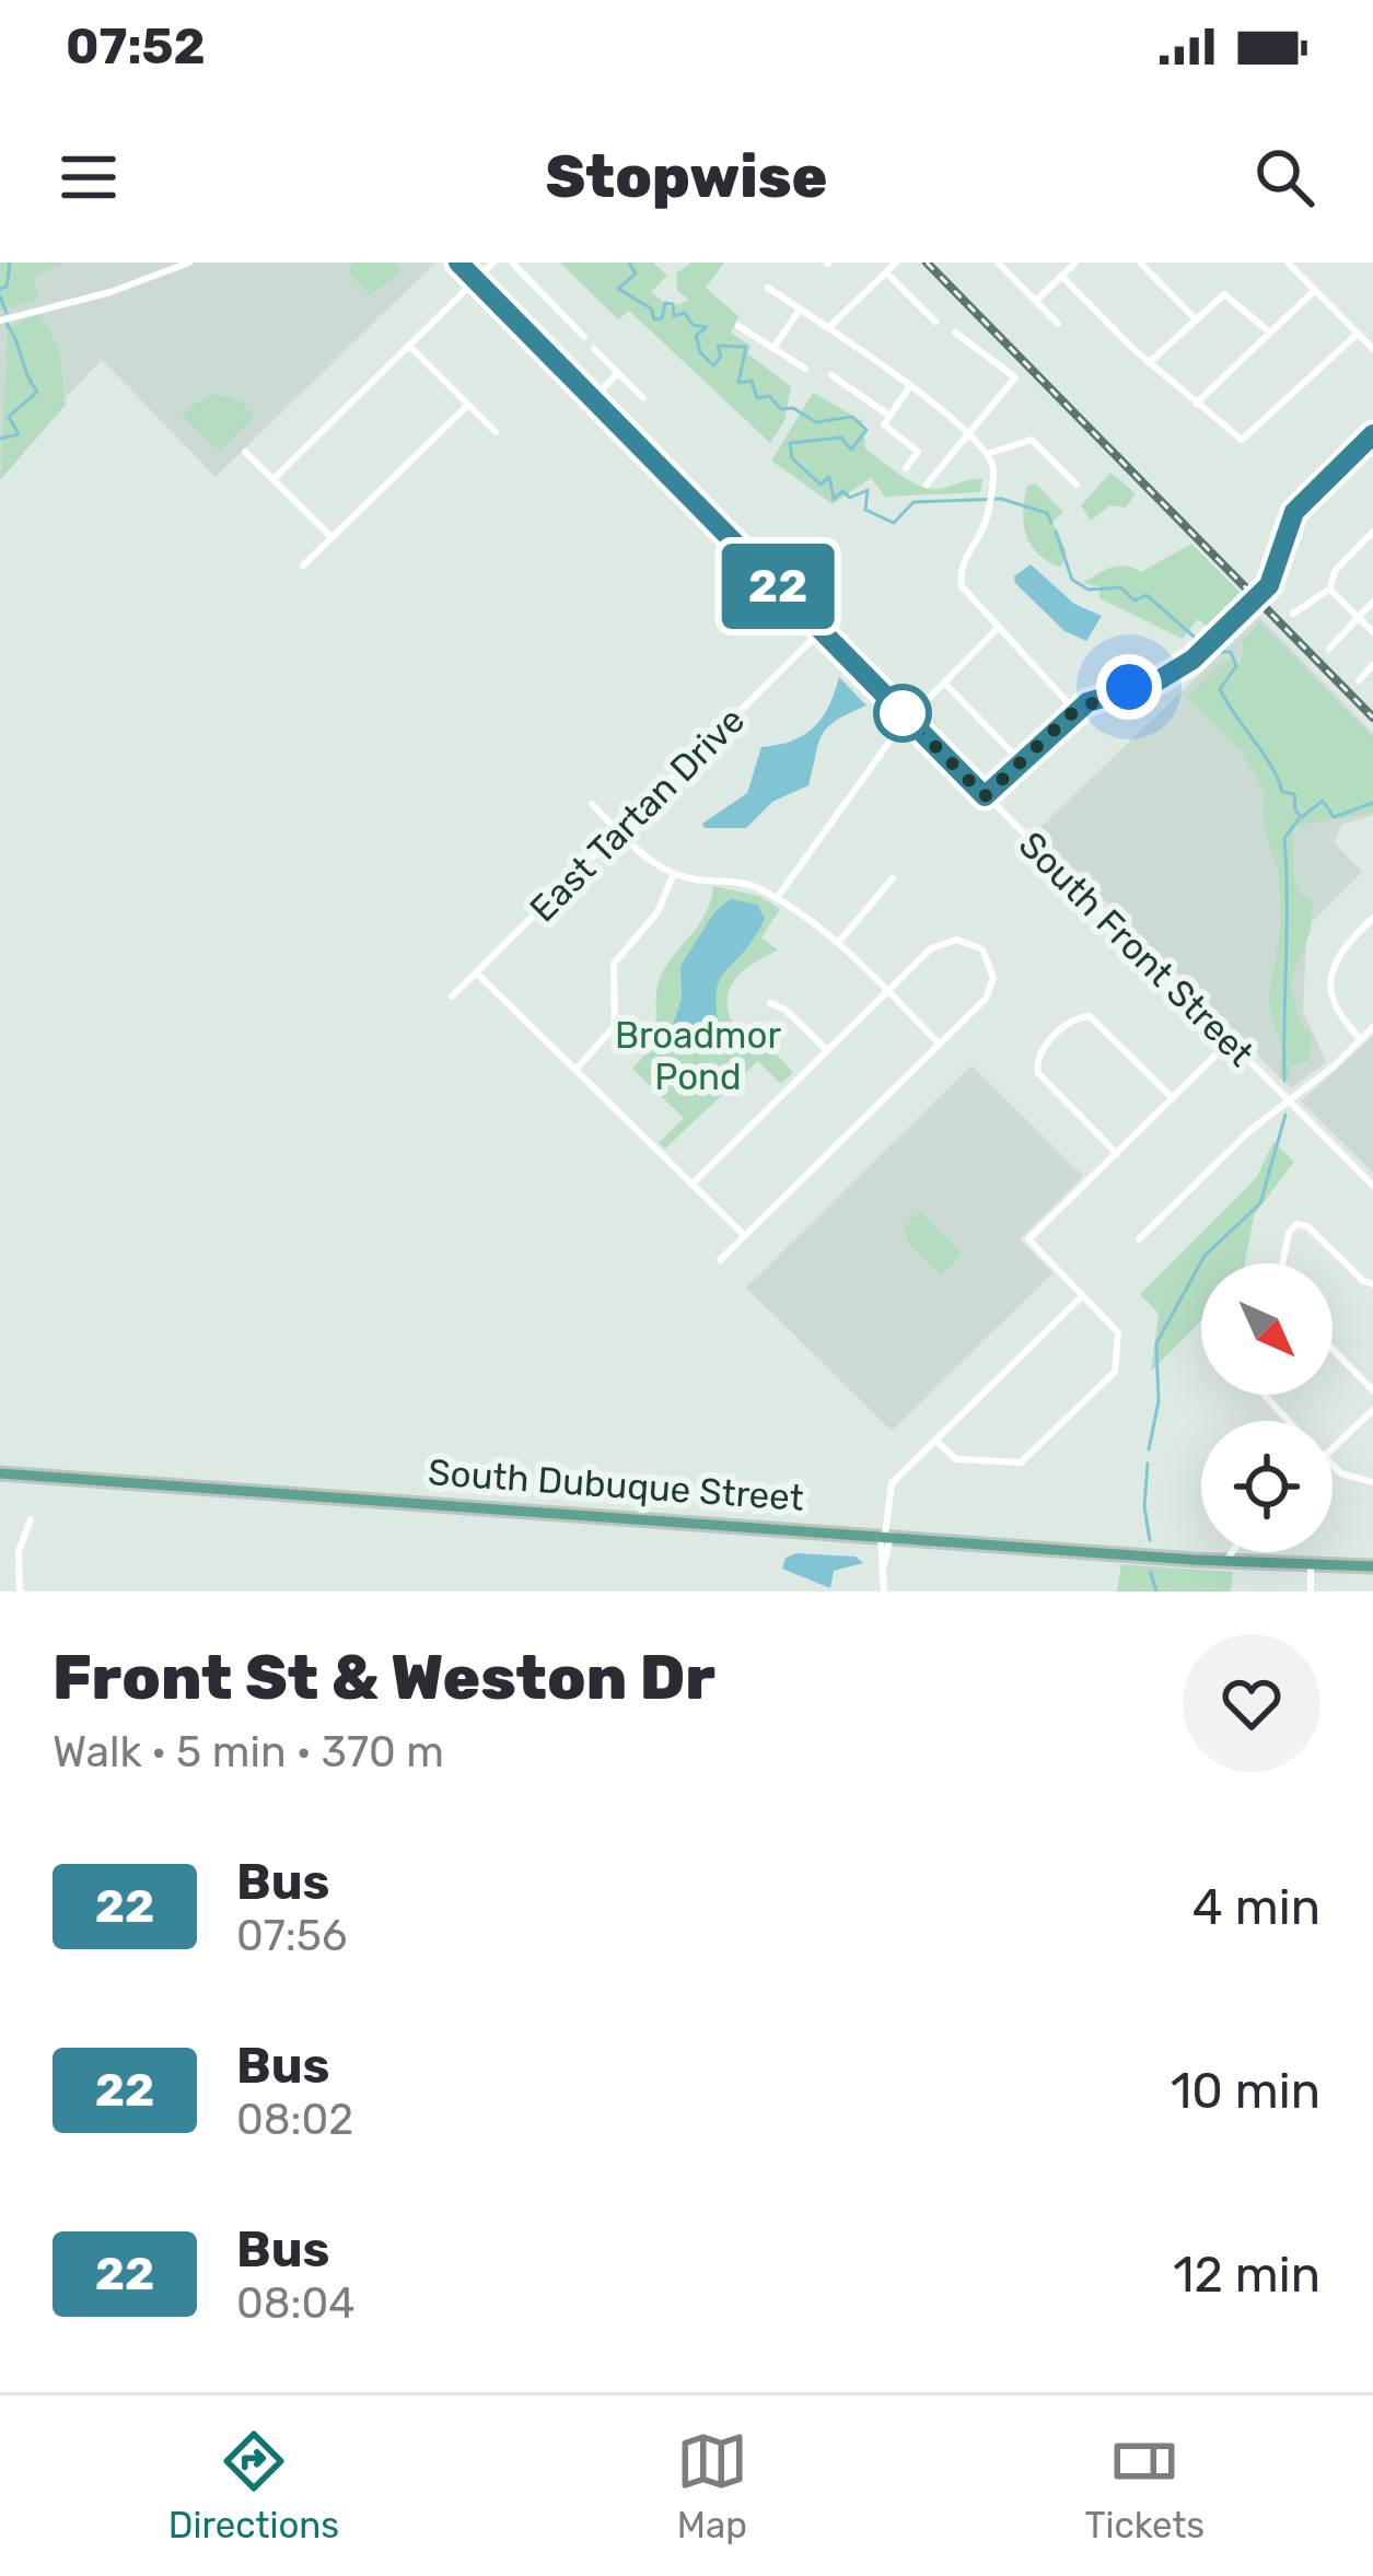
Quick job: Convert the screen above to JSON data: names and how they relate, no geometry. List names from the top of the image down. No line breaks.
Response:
{"streets":{"main road":["South Dubuque Street"],"street":["East Tartan Drive","South Front Street"]},"crossings":[["East Tartan Drive","South Front Street"]],"parks":["Broadmor Pond"],"lines":["bus line 22"],"north":"bottom right","page":{"status":"07:52","header":"Stopwise","on_map":"22","heading":["Front St & Weston Dr","Walk · 5 min · 370 m"],"list":[{"mark":"22","name":"Bus","note":"07:56","value":"4 min"},{"mark":"22","name":"Bus","note":"08:02","value":"10 min"},{"mark":"22","name":"Bus","note":"08:04","value":"12 min"}],"tabs":["Directions","Map","Tickets"]}}
